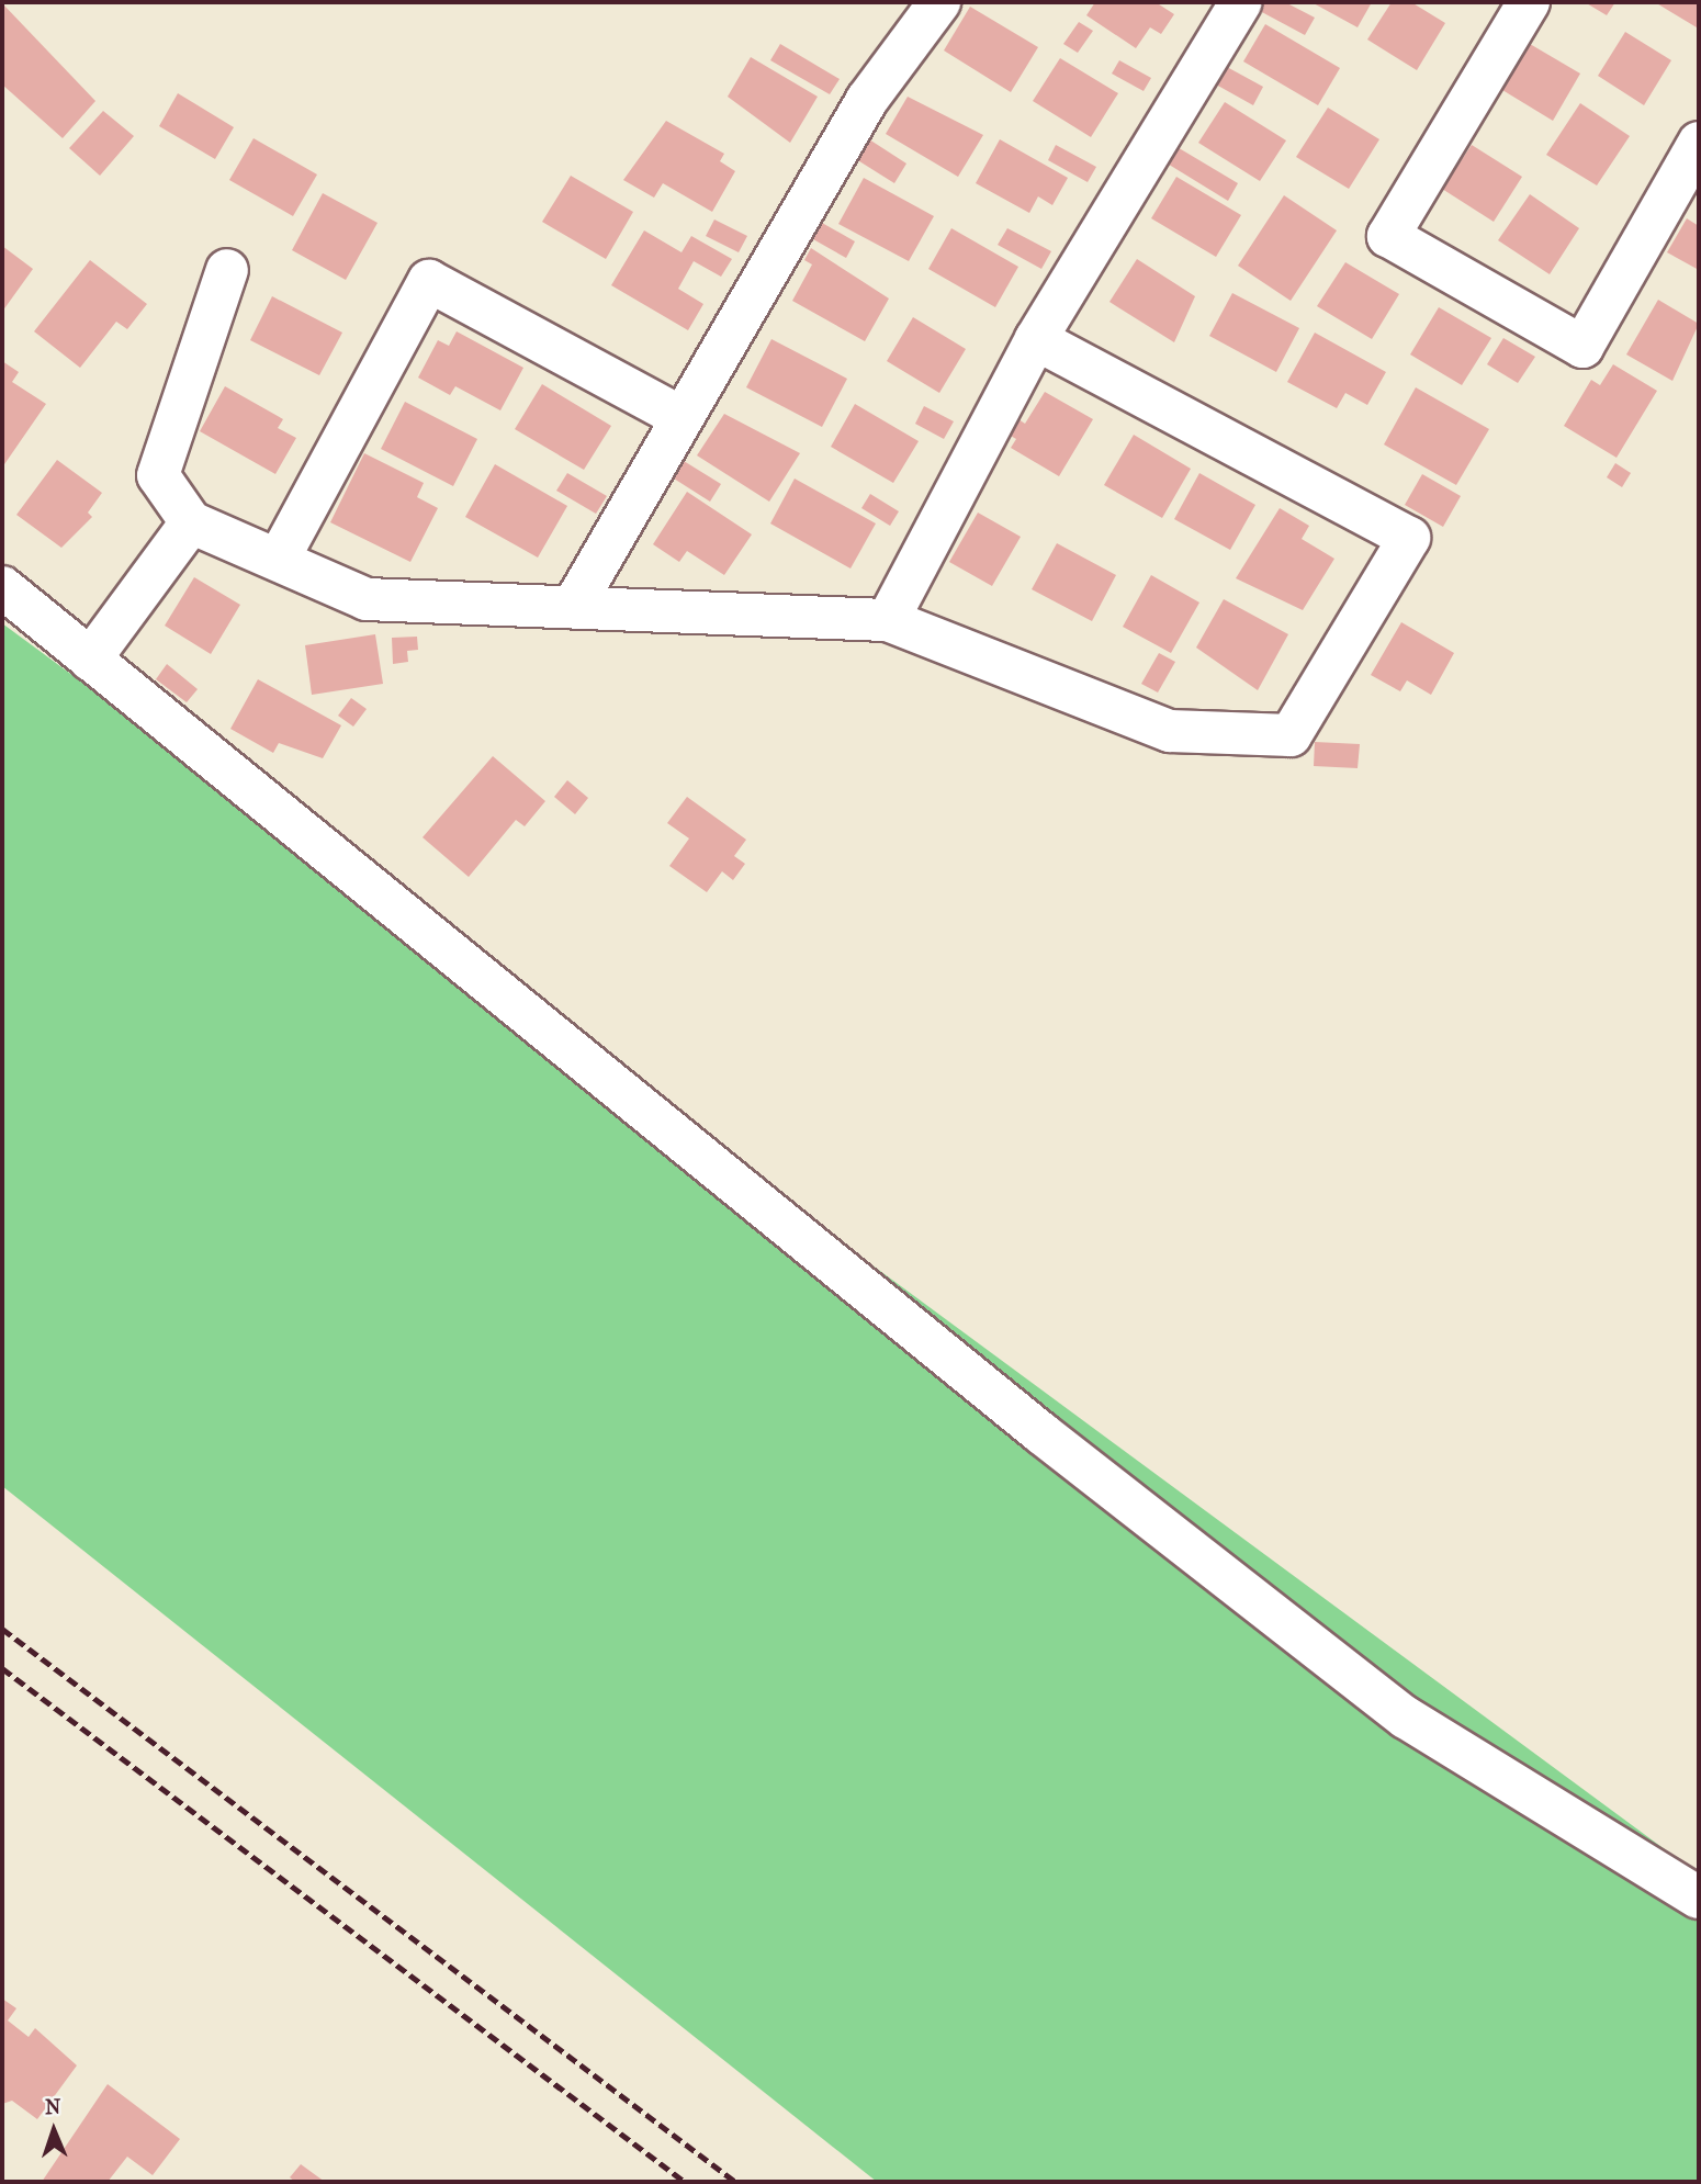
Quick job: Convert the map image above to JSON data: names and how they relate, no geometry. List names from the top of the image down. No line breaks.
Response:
{"north":"top"}
